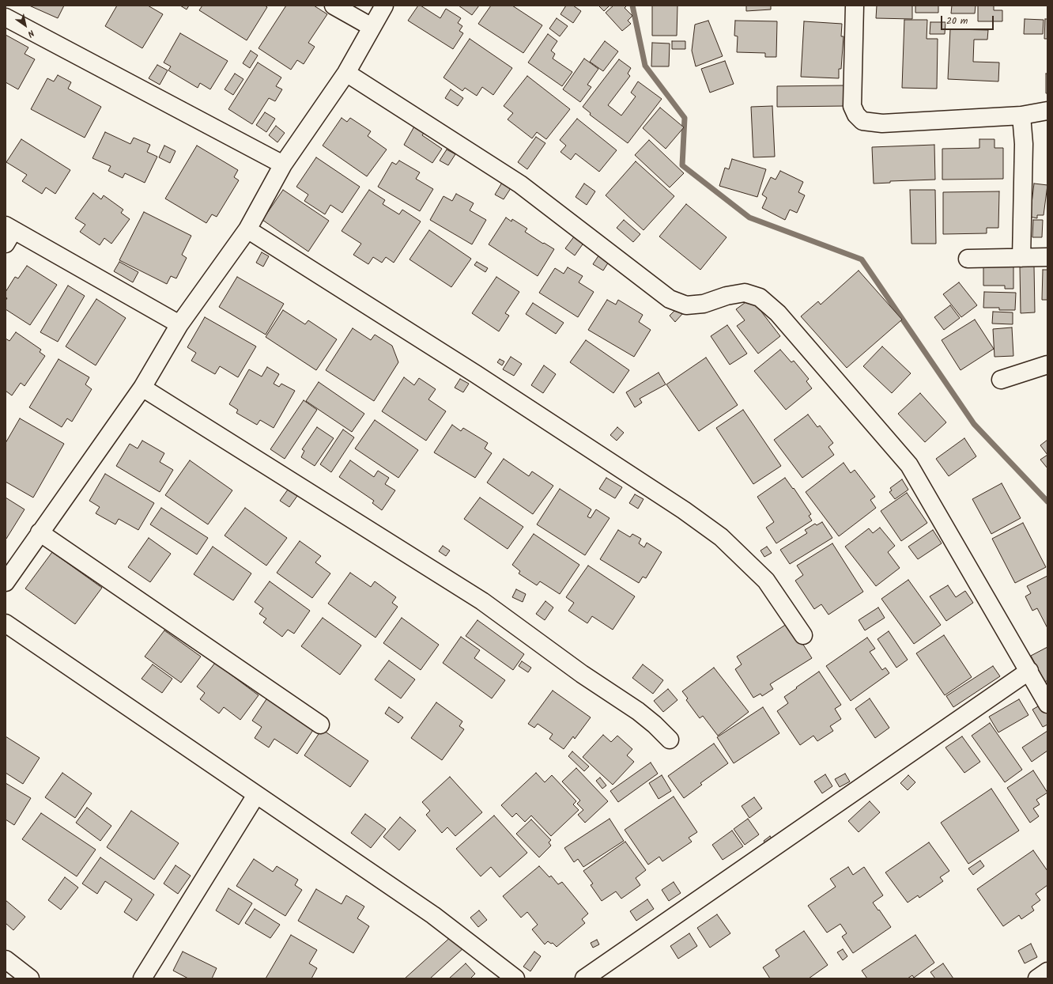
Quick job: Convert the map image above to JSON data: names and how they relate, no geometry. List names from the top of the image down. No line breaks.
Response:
{"scale_bar":"20 m","north":"bottom right"}
